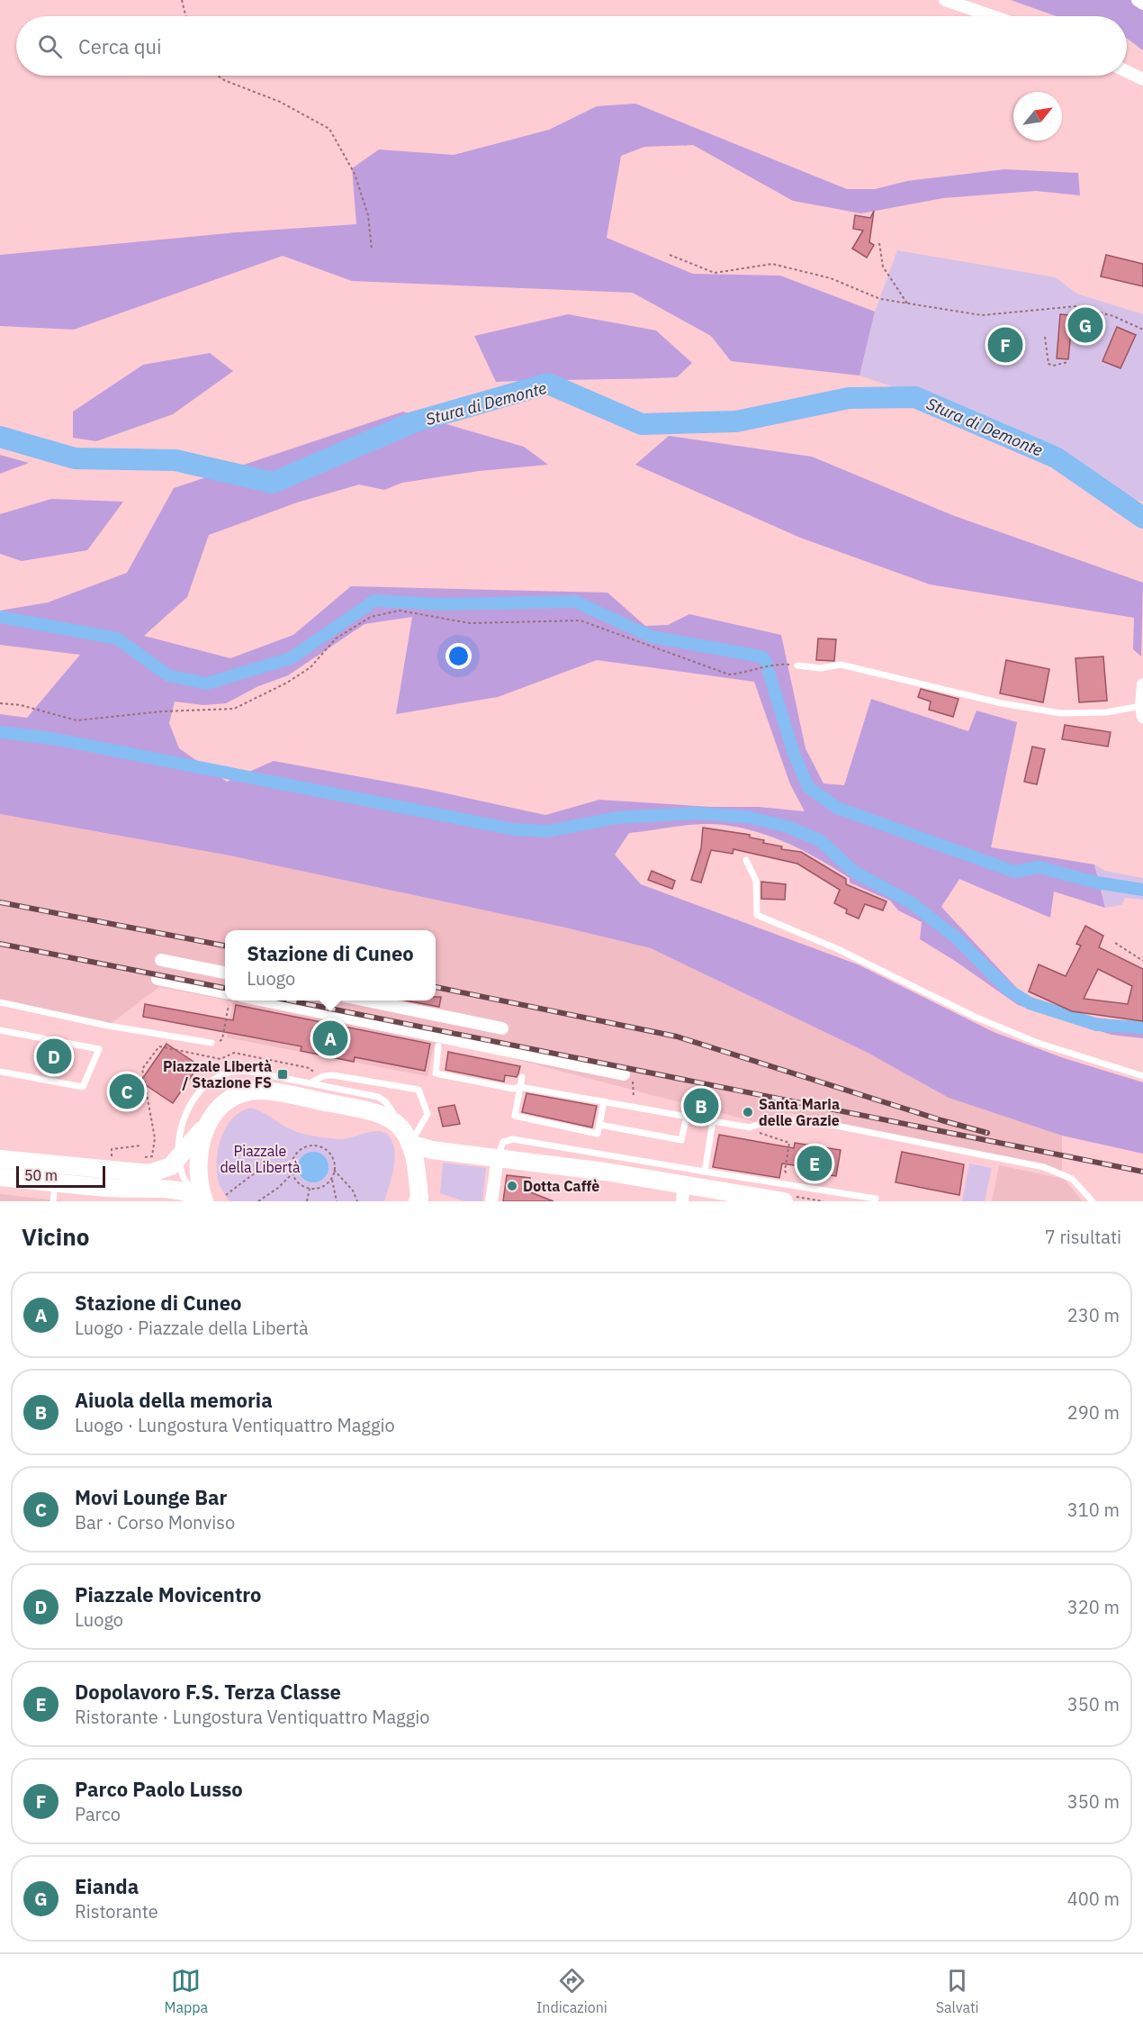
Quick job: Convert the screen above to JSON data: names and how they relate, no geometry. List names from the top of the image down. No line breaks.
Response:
{"water":["Stura di Demonte"],"parks":["Piazzale della Libertà"],"places":{"transit":["Piazzale Libertà / Stazione FS"],"other":["Santa Maria delle Grazie","Dotta Caffè"]},"scale_bar":"50 m","north":"top right","page":{"search":"Cerca qui","pins":["G","F","A","D","C","B","E"],"popup":["Stazione di Cuneo","Luogo"],"scale":"50 m","heading":["Vicino","7 risultati"],"list":[{"mark":"A","name":"Stazione di Cuneo","note":"Luogo · Piazzale della Libertà","value":"230 m"},{"mark":"B","name":"Aiuola della memoria","note":"Luogo · Lungostura Ventiquattro Maggio","value":"290 m"},{"mark":"C","name":"Movi Lounge Bar","note":"Bar · Corso Monviso","value":"310 m"},{"mark":"D","name":"Piazzale Movicentro","note":"Luogo","value":"320 m"},{"mark":"E","name":"Dopolavoro F.S. Terza Classe","note":"Ristorante · Lungostura Ventiquattro Maggio","value":"350 m"},{"mark":"F","name":"Parco Paolo Lusso","note":"Parco","value":"350 m"},{"mark":"G","name":"Eianda","note":"Ristorante","value":"400 m"}],"nav":["Mappa","Indicazioni","Salvati"]}}
